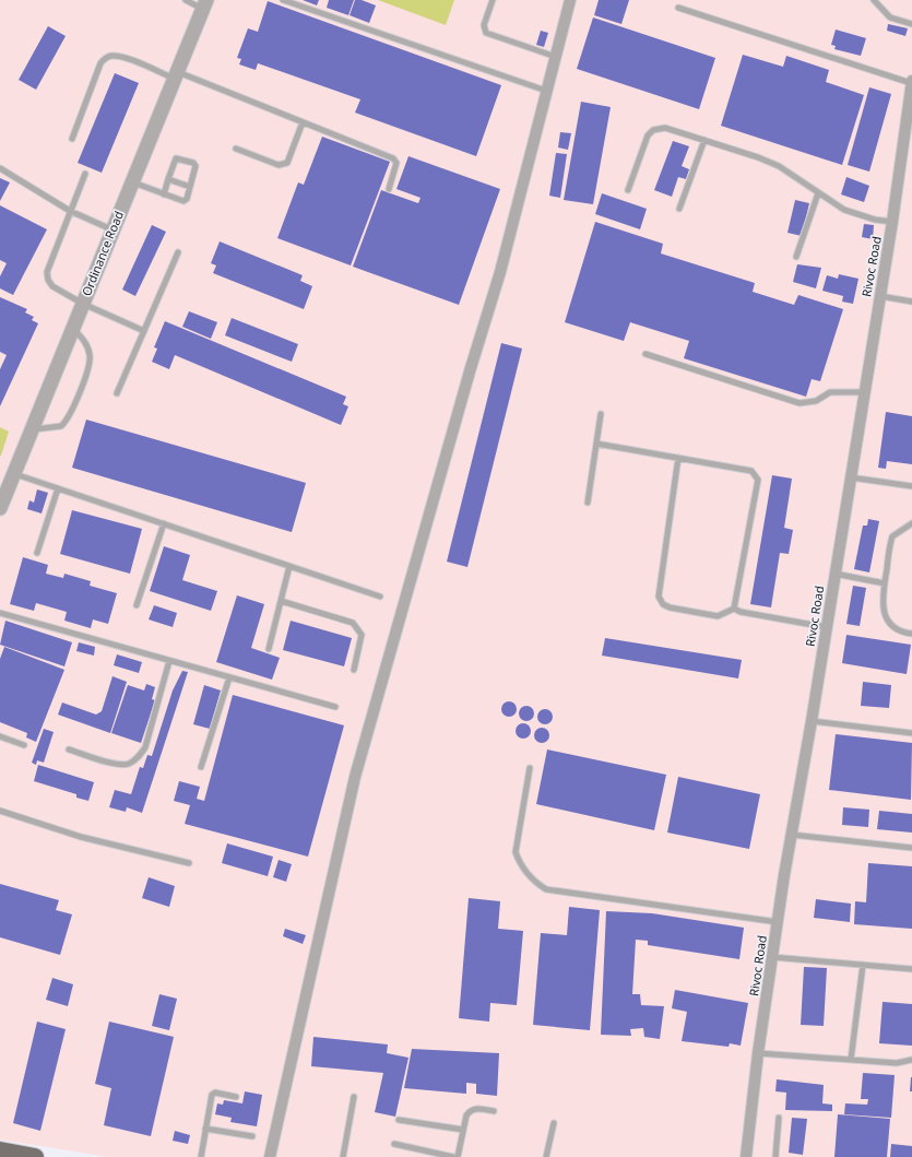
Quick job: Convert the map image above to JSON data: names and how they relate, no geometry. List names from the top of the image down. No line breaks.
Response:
{"streets":{"street":["Ordinance Road","Rivoc Road"]}}
